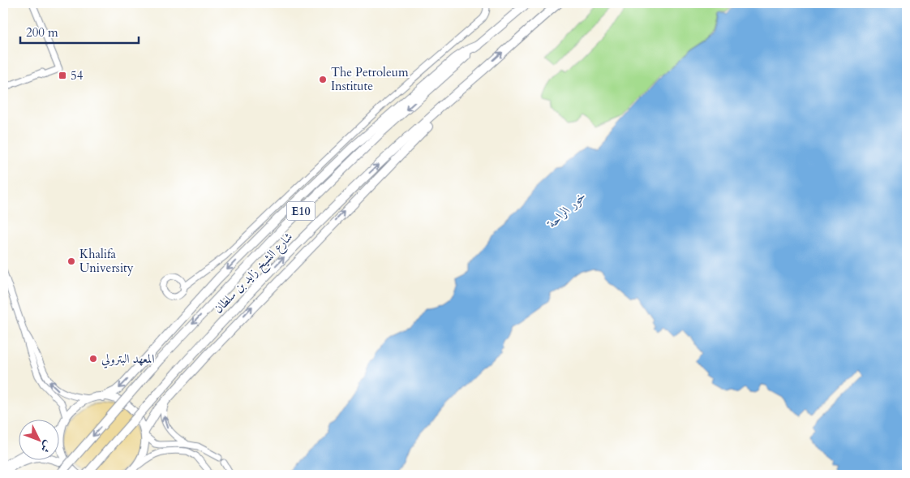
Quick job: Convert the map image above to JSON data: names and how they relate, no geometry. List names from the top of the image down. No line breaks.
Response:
{"streets":{"highway":["E10","شارع الشيخ زايد بن سلطان"]},"water":["خور الراحة"],"places":{"transit":["54"],"other":["The Petroleum Institute","Khalifa University","المعهد البترولي"]},"scale_bar":"200 m","north":"bottom right"}
